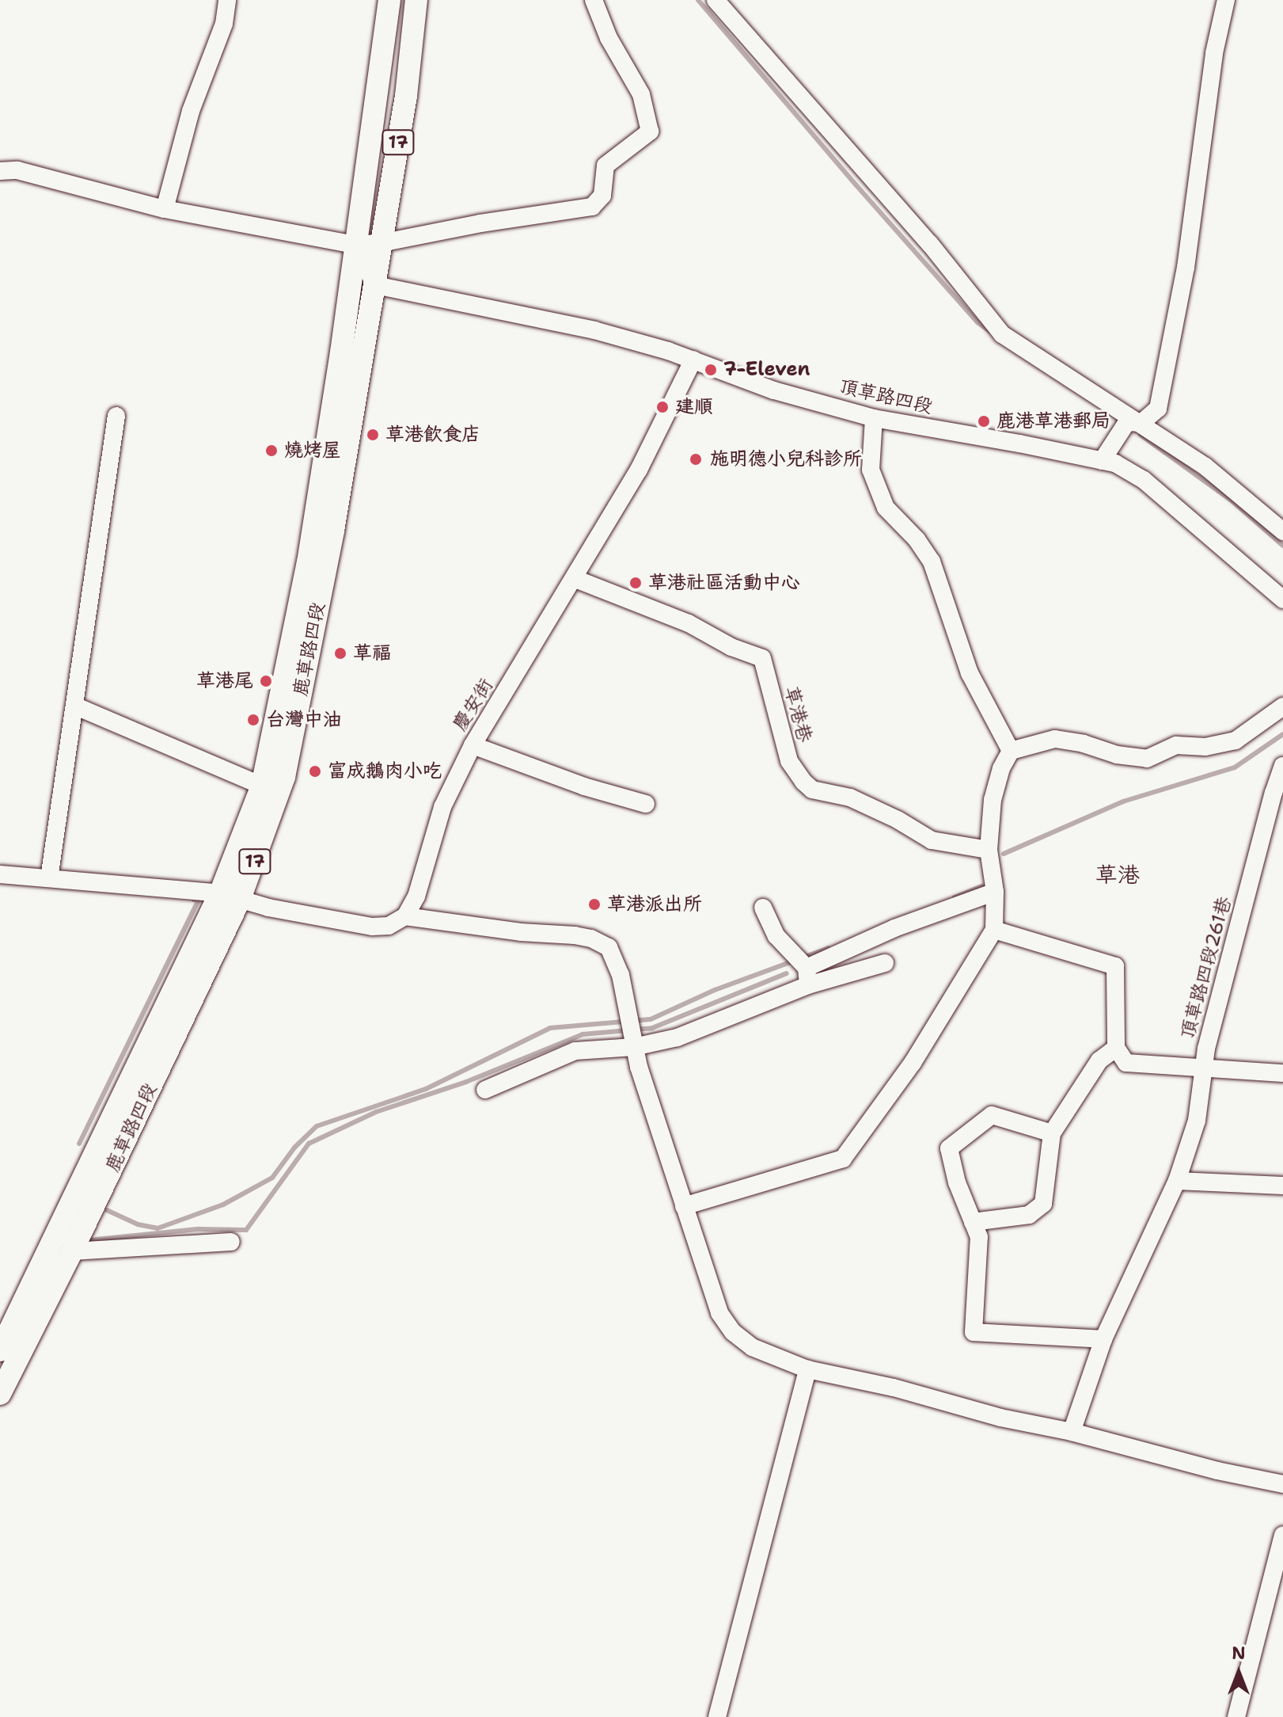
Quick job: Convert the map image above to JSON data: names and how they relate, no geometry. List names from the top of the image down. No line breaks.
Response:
{"streets":{"main road":["17","鹿草路四段"],"street":["頂草路四段","慶安街","草港巷","頂草路四段261巷"]},"crossings":[["頂草路四段","鹿草路四段"],["頂草路四段","慶安街"],["慶安街","草港巷"]],"districts":["草港"],"places":["7-Eleven","建順","鹿港草港郵局","草港飲食店","燒烤屋","施明德小兒科診所","草港社區活動中心","草福","草港尾","台灣中油","富成鵝肉小吃","草港派出所"],"north":"top"}
